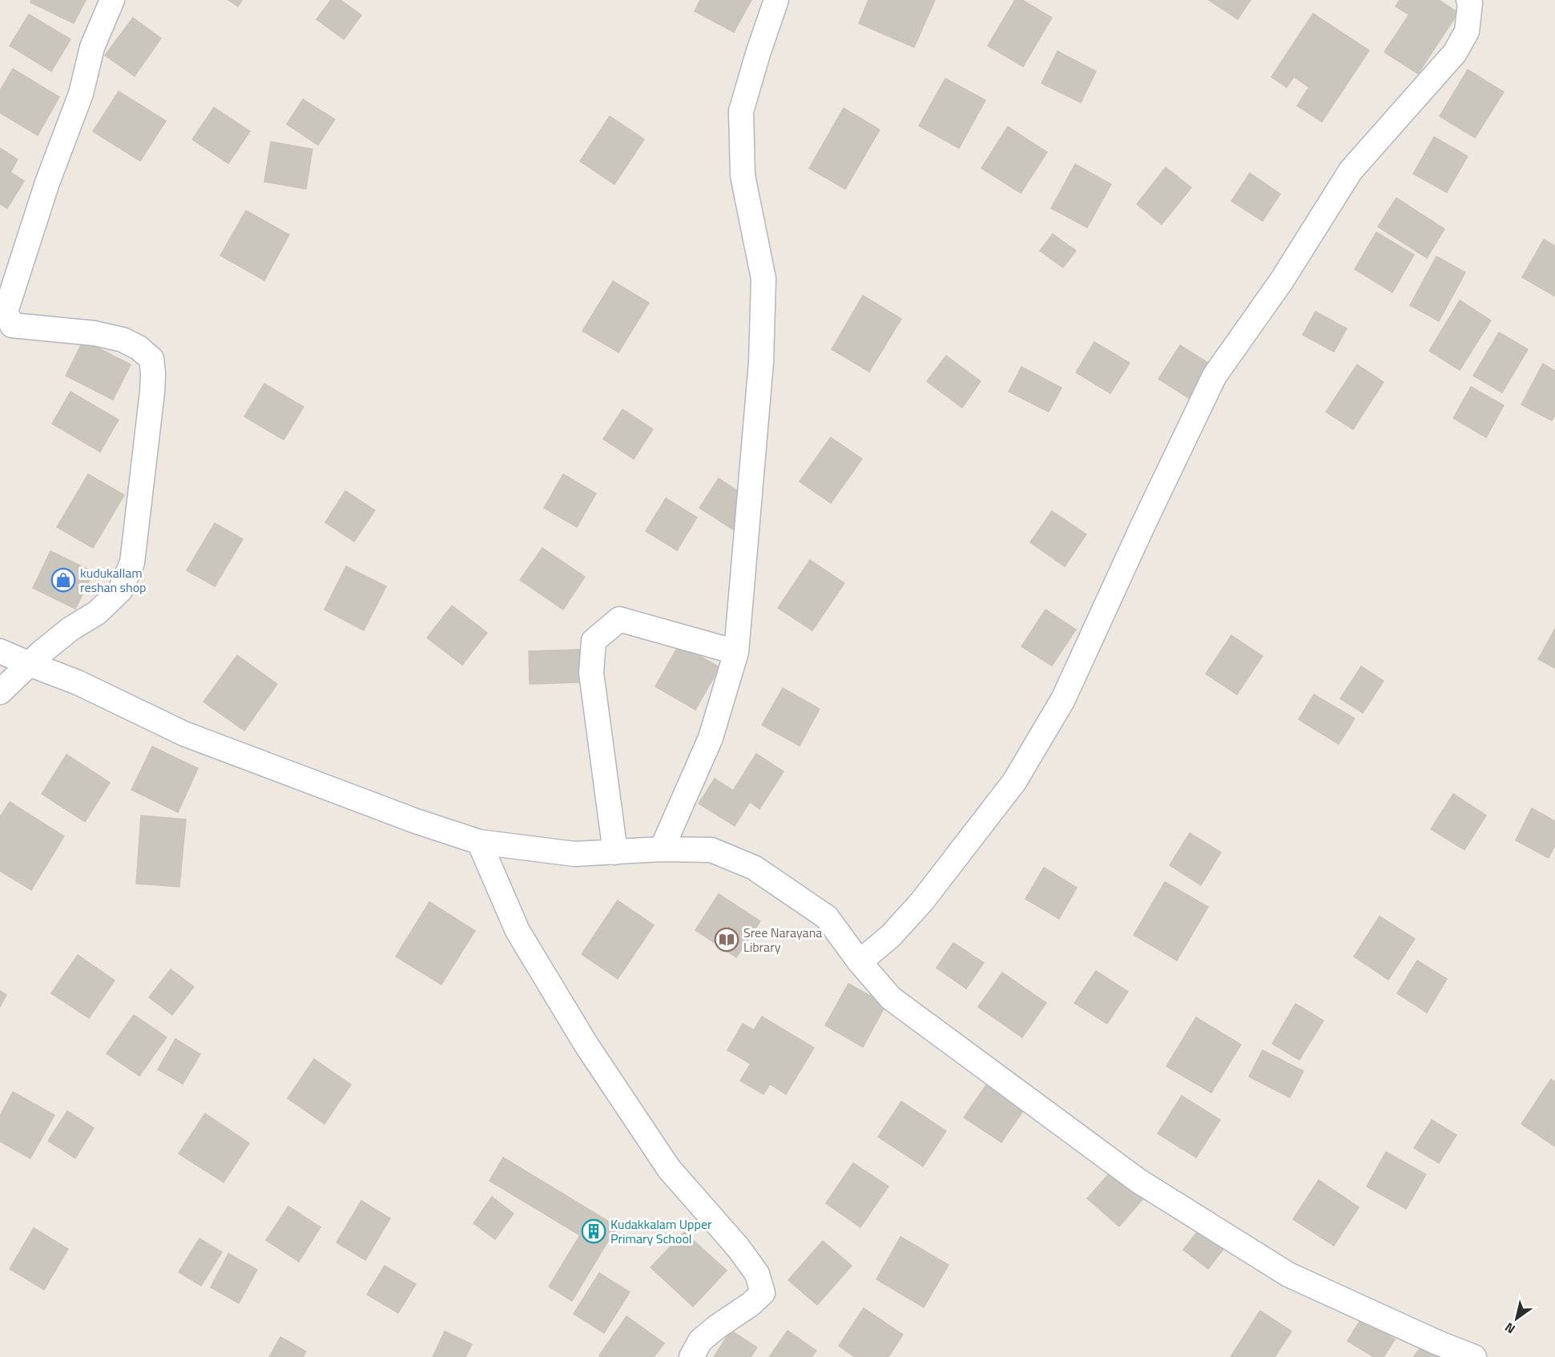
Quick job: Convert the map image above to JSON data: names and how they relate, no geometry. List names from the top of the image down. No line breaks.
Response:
{"places":{"shop":["kudukallam reshan shop"],"library":["Sree Narayana Library"],"building":["Kudakkalam Upper Primary School"]},"north":"bottom left"}
